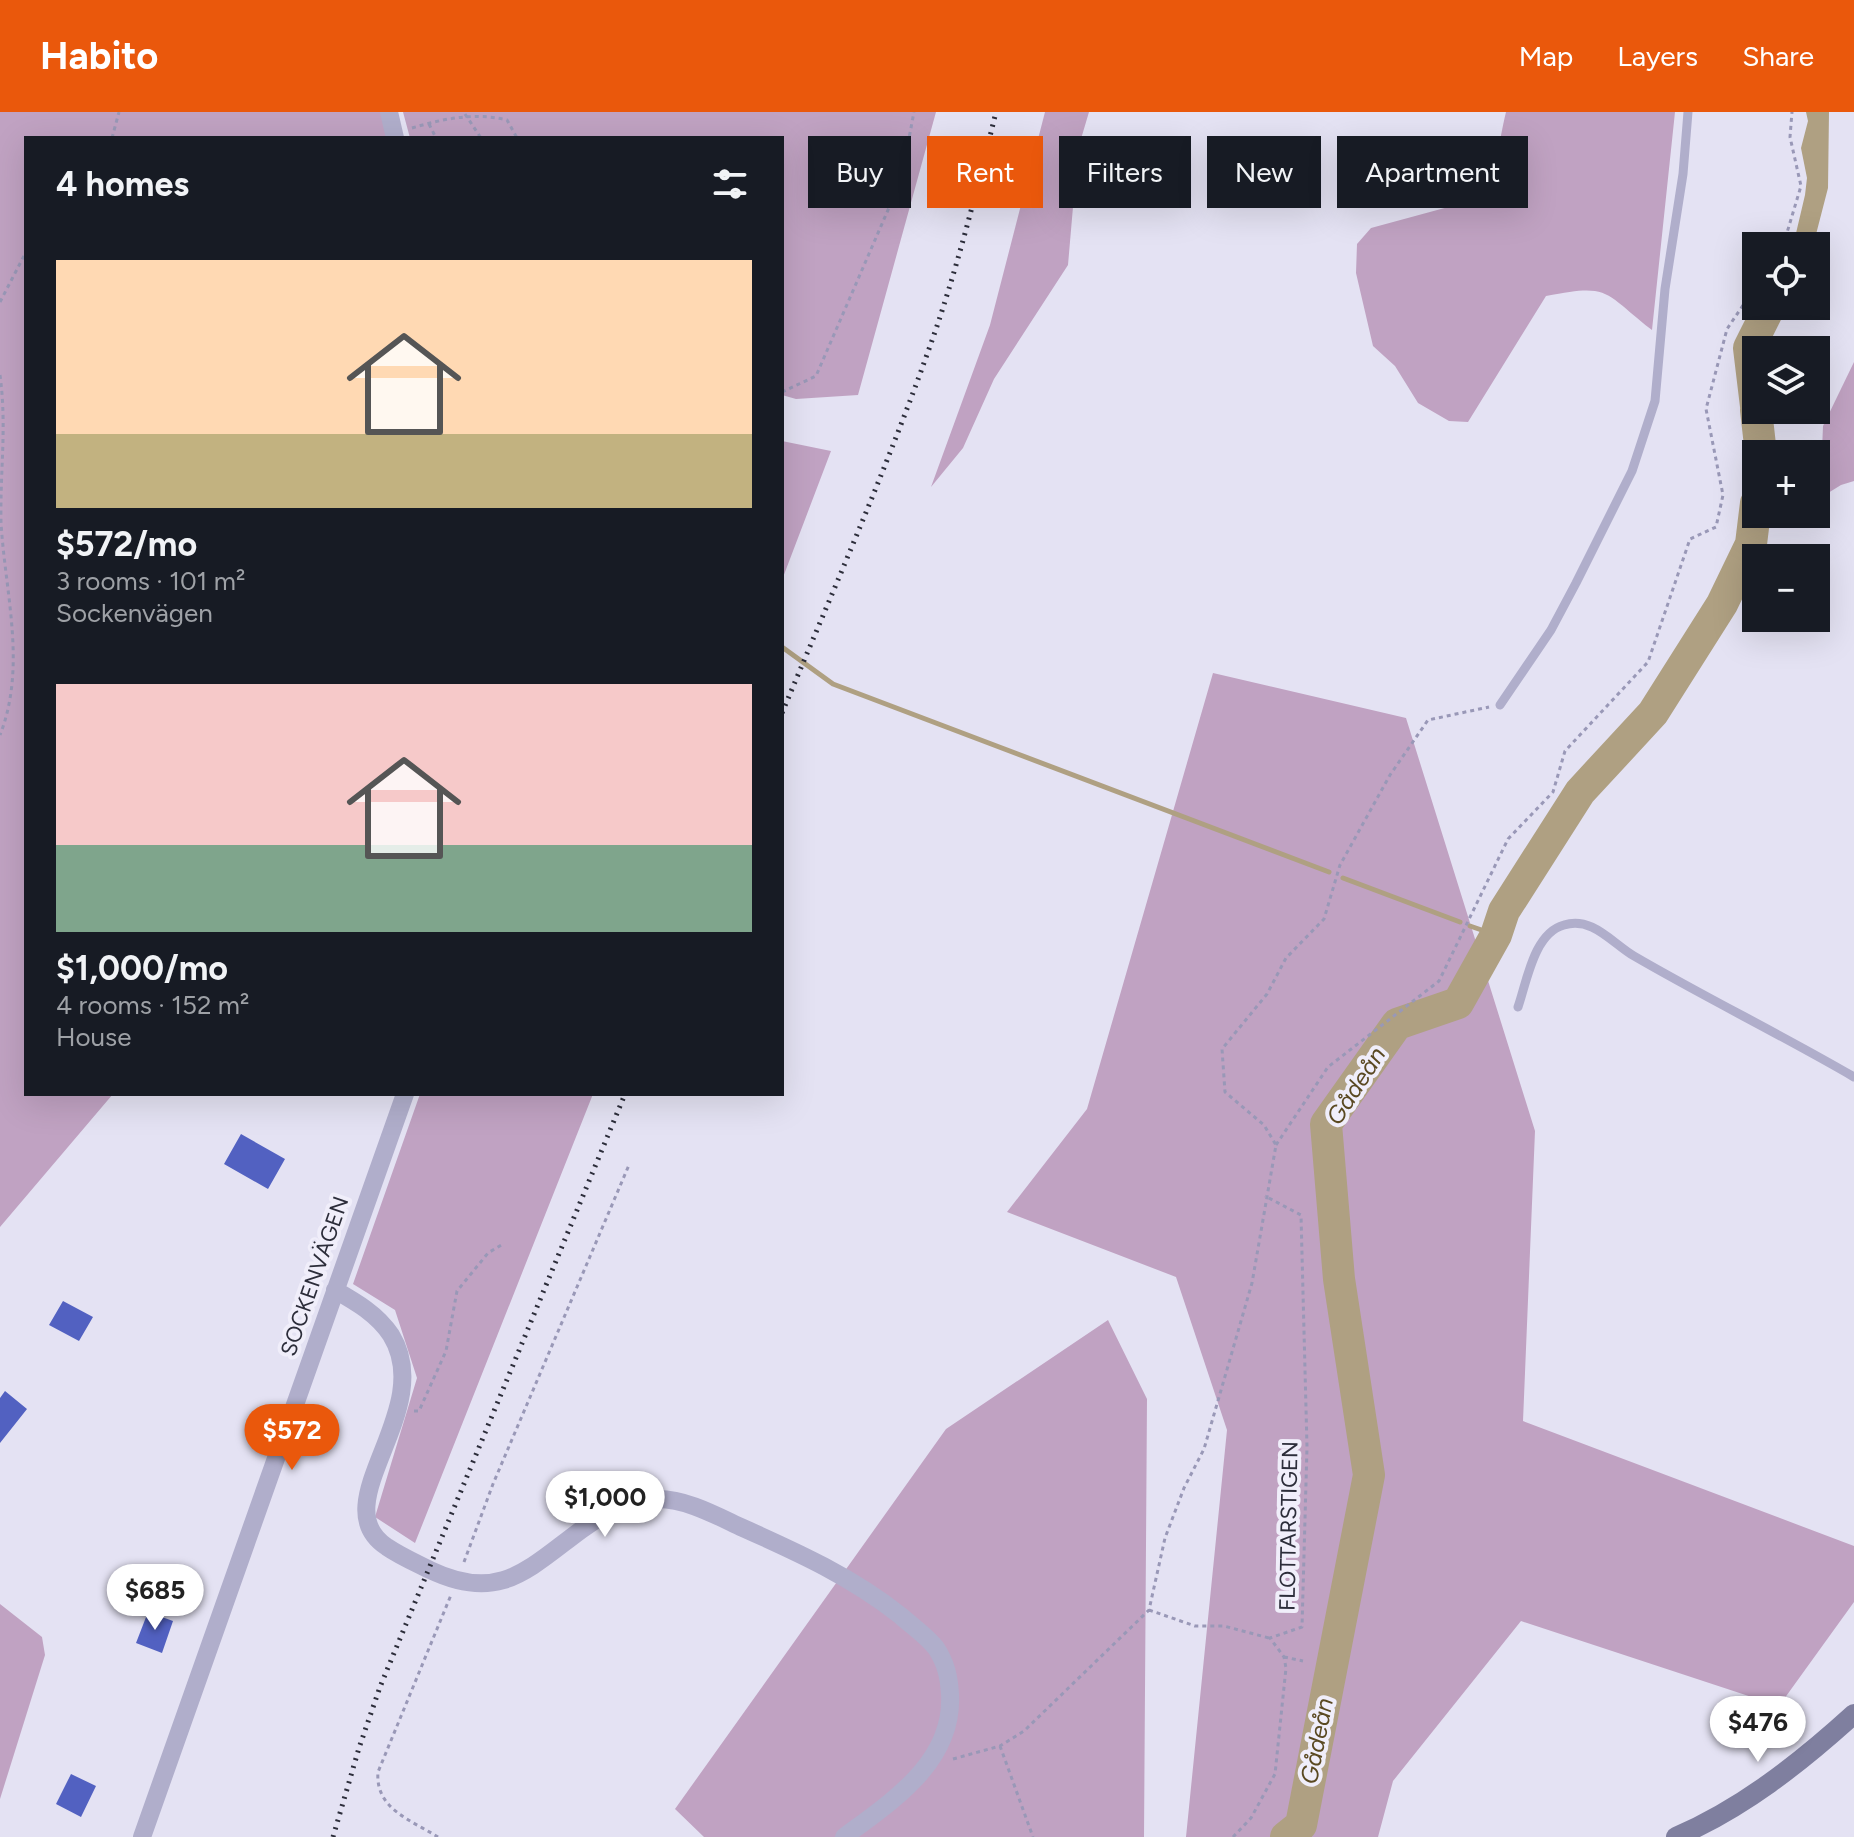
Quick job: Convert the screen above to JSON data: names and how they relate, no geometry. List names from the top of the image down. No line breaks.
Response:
{"streets":{"street":["SOCKENVÄGEN"],"path":["FLOTTARSTIGEN"]},"water":["Gådeån"],"page":{"header":"Habito","nav":["Map","Layers","Share"],"chip":["Buy","Rent","Filters","New","Apartment"],"heading":"4 homes","map_buttons":["+","−"],"list":[{"name":"$572/mo","note":"3 rooms · 101 m² · Sockenvägen"},{"name":"$1,000/mo","note":"4 rooms · 152 m² · House"}],"price":["$572","$1,000","$685","$476"]}}
